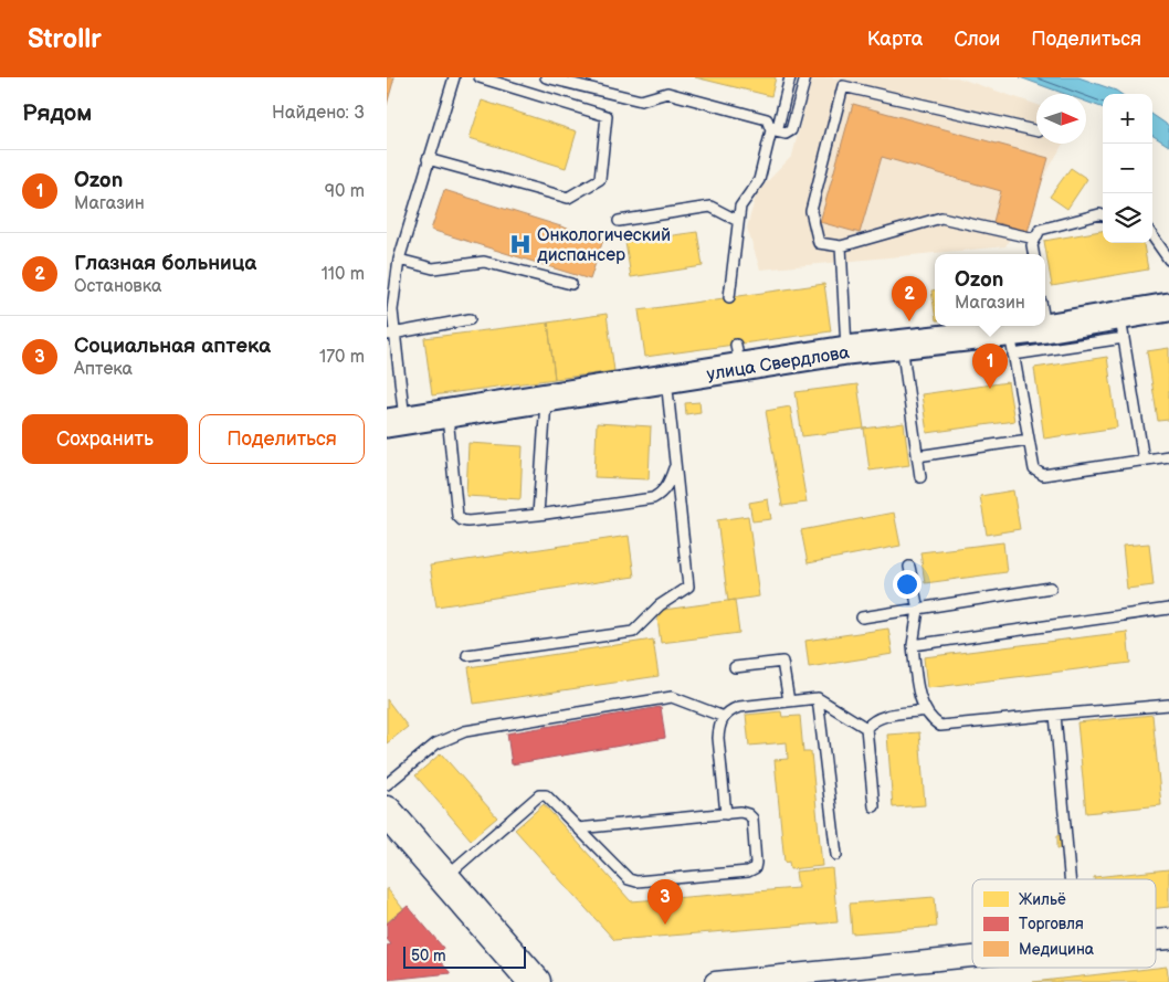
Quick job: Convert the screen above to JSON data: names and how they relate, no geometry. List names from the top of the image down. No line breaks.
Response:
{"streets":{"main road":["улица Свердлова"]},"places":{"hospital":["Онкологический диспансер"]},"legend":["Жильё","Торговля","Медицина"],"scale_bar":"50 m","north":"right","page":{"header":"Strollr","nav":["Карта","Слои","Поделиться"],"heading":["Рядом","Найдено: 3"],"map_buttons":["+","−"],"list":[{"mark":"1","name":"Ozon","note":"Магазин","value":"90 m"},{"mark":"2","name":"Глазная больница","note":"Остановка","value":"110 m"},{"mark":"3","name":"Социальная аптека","note":"Аптека","value":"170 m"}],"popup":["Ozon","Магазин"],"pins":["2","1","3"],"buttons":["Сохранить","Поделиться"],"scale":"50 m"}}
